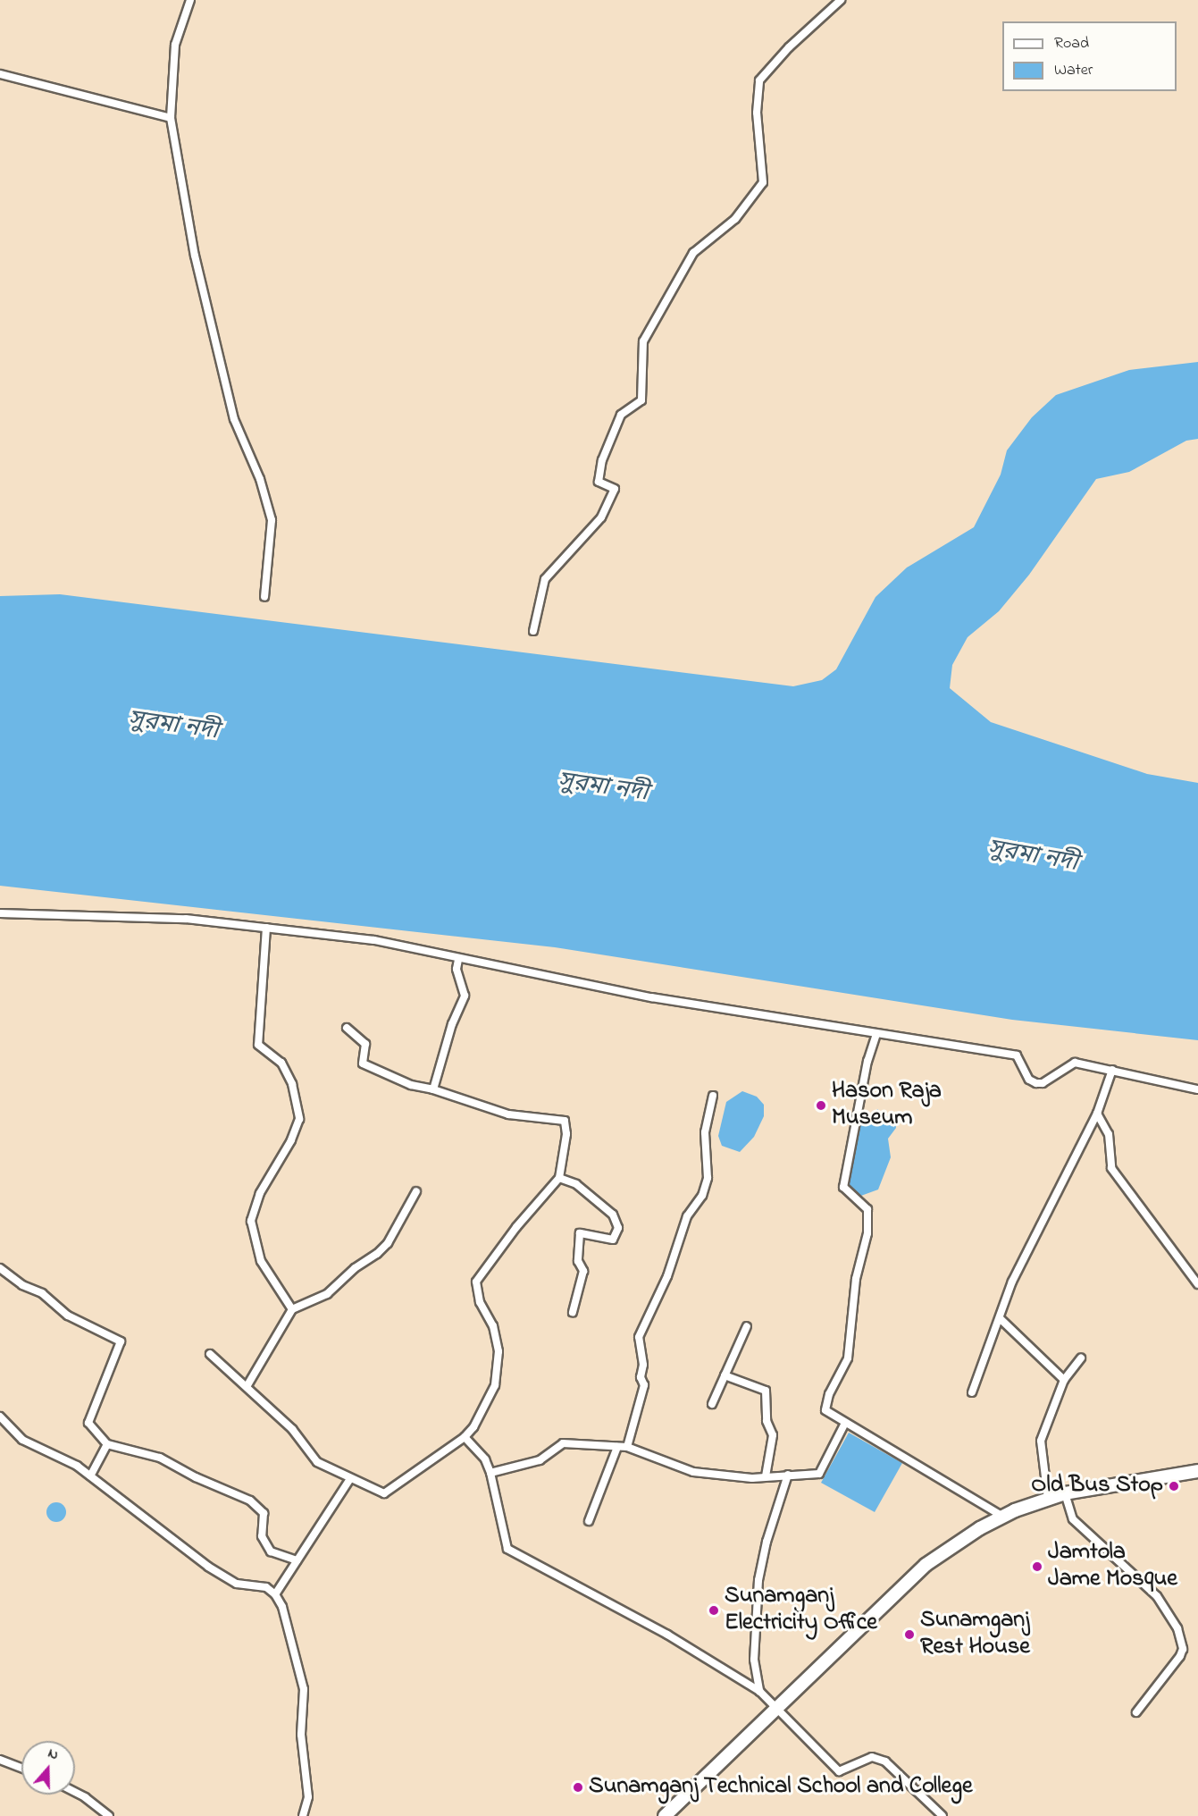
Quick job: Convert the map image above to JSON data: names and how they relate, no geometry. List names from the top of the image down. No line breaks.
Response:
{"water":["সুরমা নদী"],"places":["Hason Raja Museum","Old Bus Stop","Jamtola Jame Mosque","Sunamganj Electricity Office","Sunamganj Rest House","Sunamganj Technical School and College"],"legend":["Road","Water"],"north":"top"}
